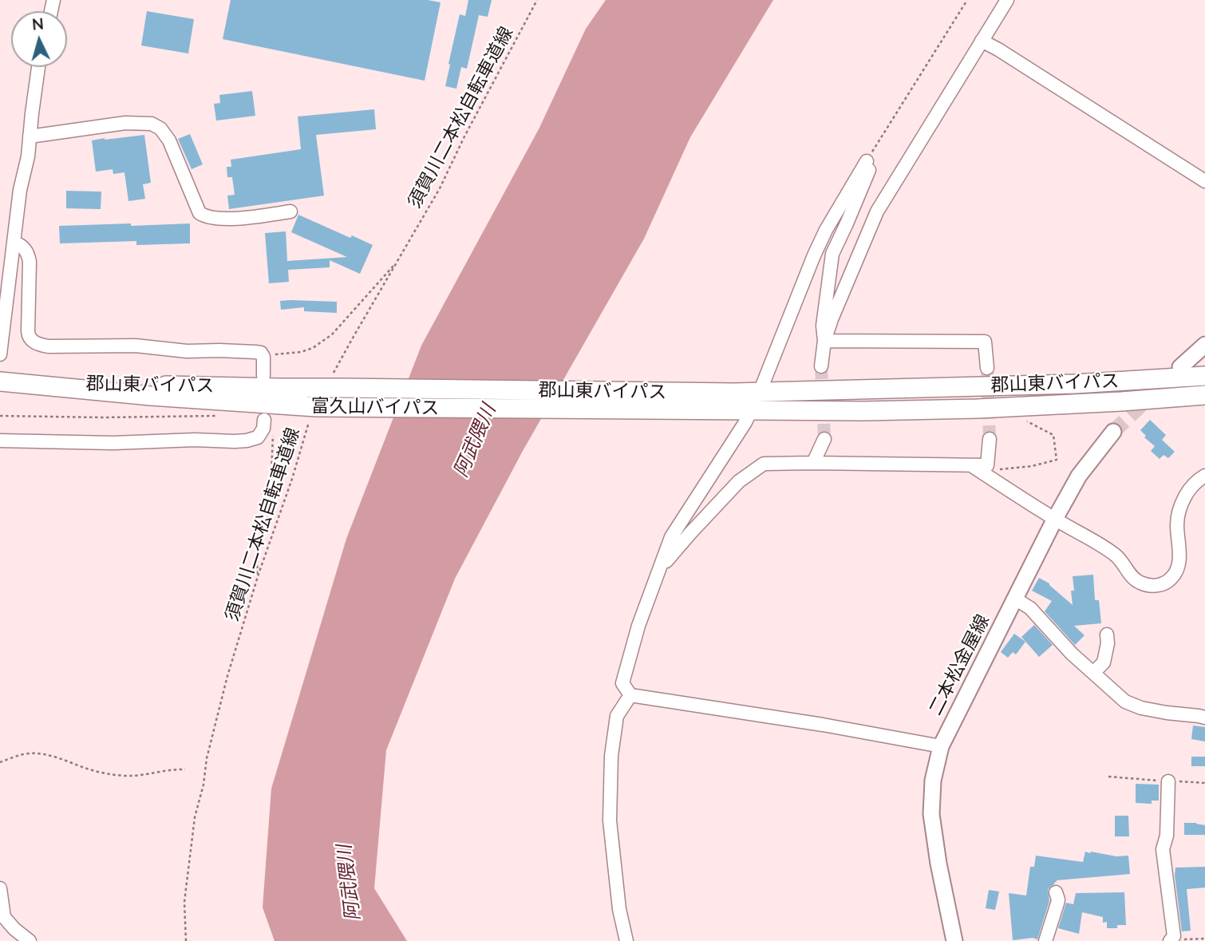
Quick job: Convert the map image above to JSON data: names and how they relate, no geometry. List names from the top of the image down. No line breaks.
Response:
{"streets":{"highway":["郡山東バイパス","富久山バイパス"],"main road":["二本松金屋線"],"path":["須賀川二本松自転車道線"]},"crossings":[["須賀川二本松自転車道線","郡山東バイパス"],["須賀川二本松自転車道線","富久山バイパス"],["郡山東バイパス","富久山バイパス"]],"water":["阿武隈川"],"north":"top"}
